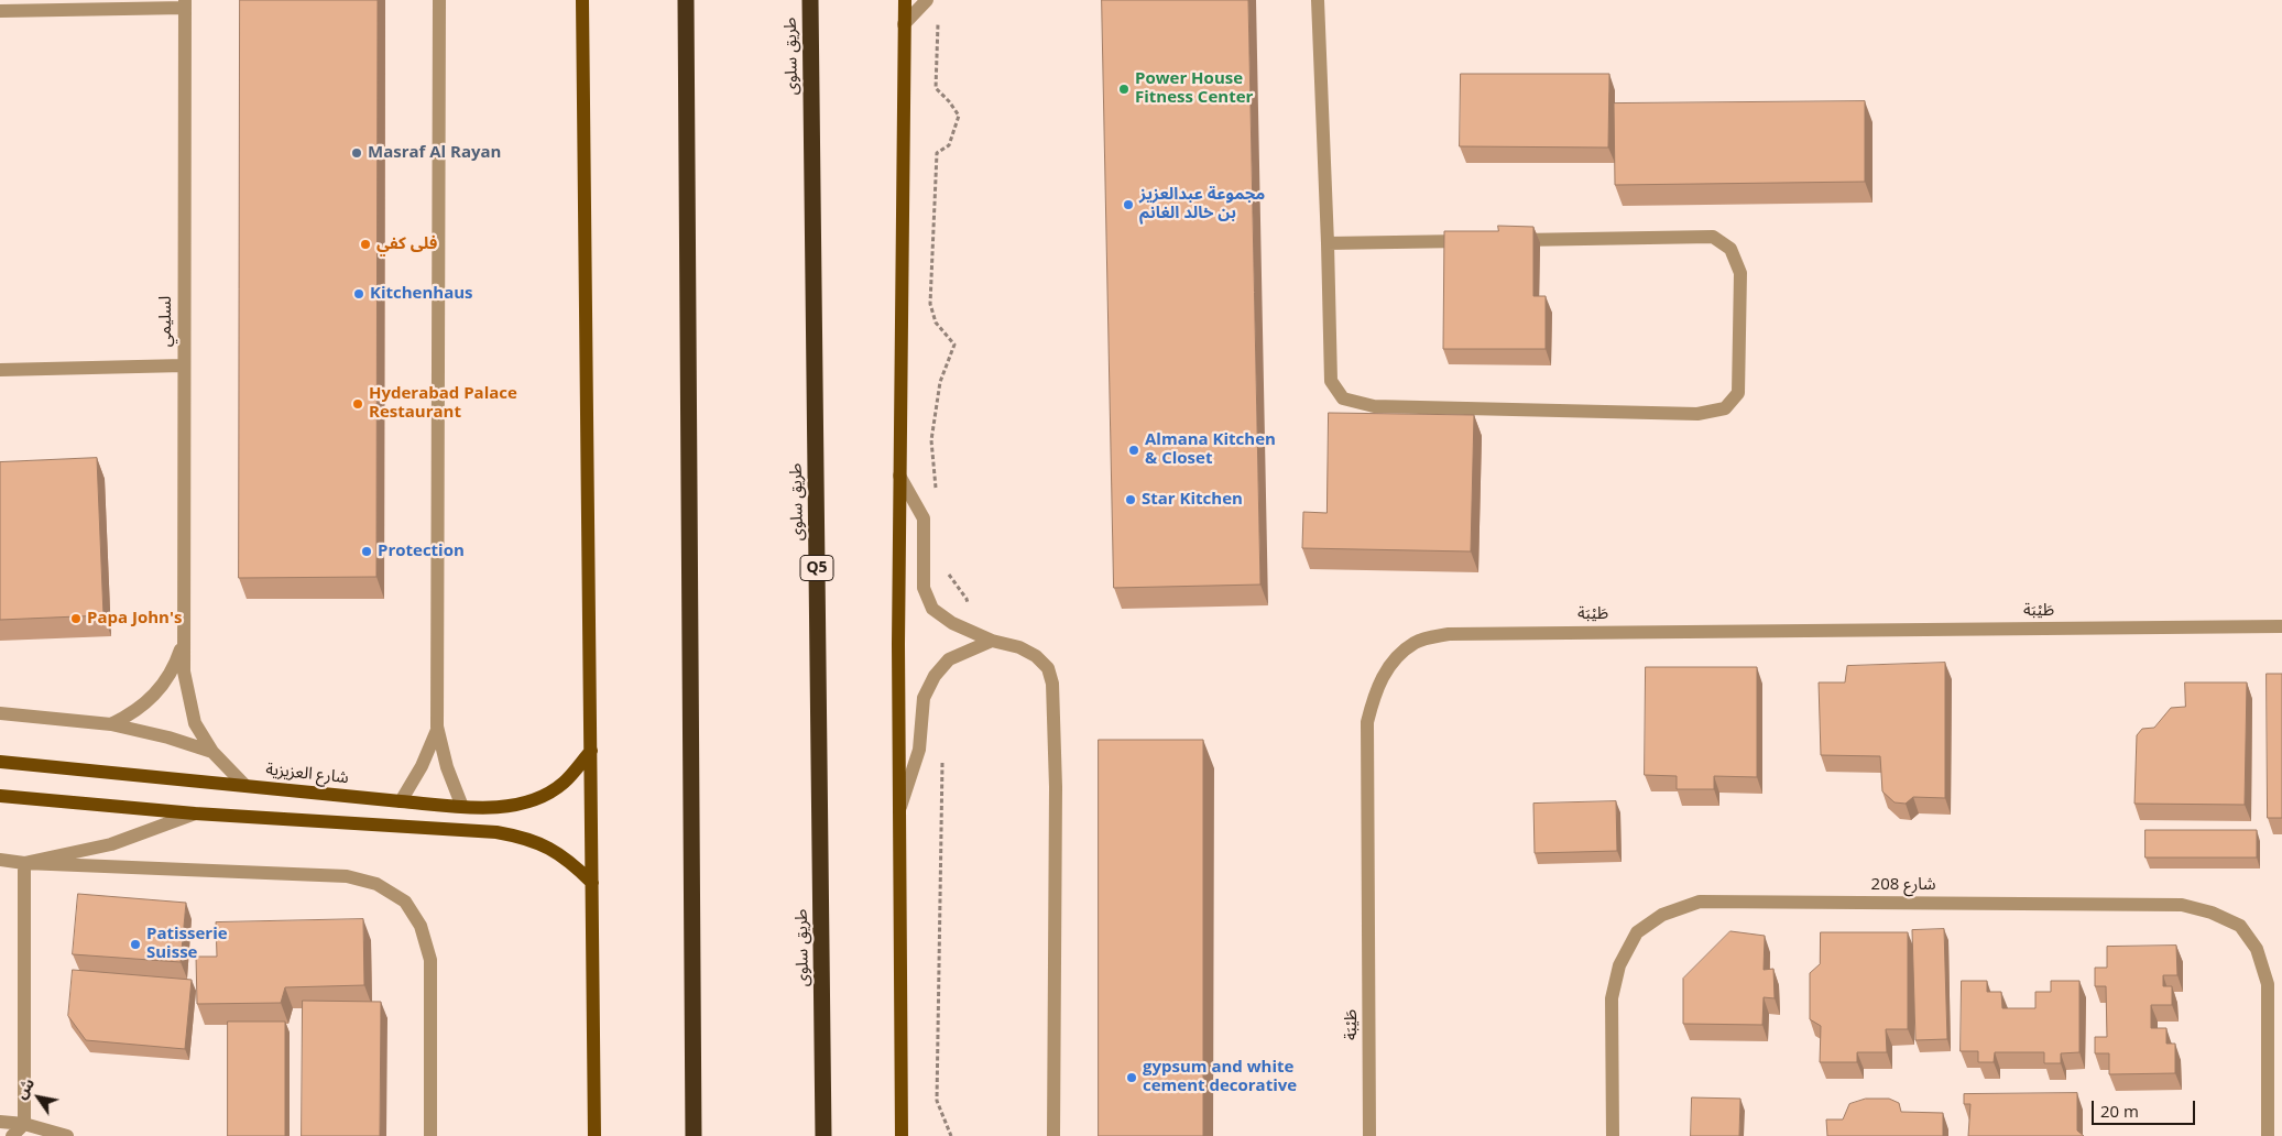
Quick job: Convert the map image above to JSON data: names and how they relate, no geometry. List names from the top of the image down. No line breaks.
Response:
{"streets":{"highway":["طريق سلوى","Q5"],"main road":["شارع العزيزية"],"street":["لسليمي","طَيْبَة","شارع 208"]},"crossings":[["لسليمي","شارع العزيزية"]],"places":["Power House Fitness Center","Masraf Al Rayan","مجموعة عبدالعزيز بن خالد الغانم","فلى كفي","Kitchenhaus","Hyderabad Palace Restaurant","Almana Kitchen & Closet","Star Kitchen","Protection","Papa John's","Patisserie Suisse","gypsum and white cement decorative"],"scale_bar":"20 m","north":"top left"}
